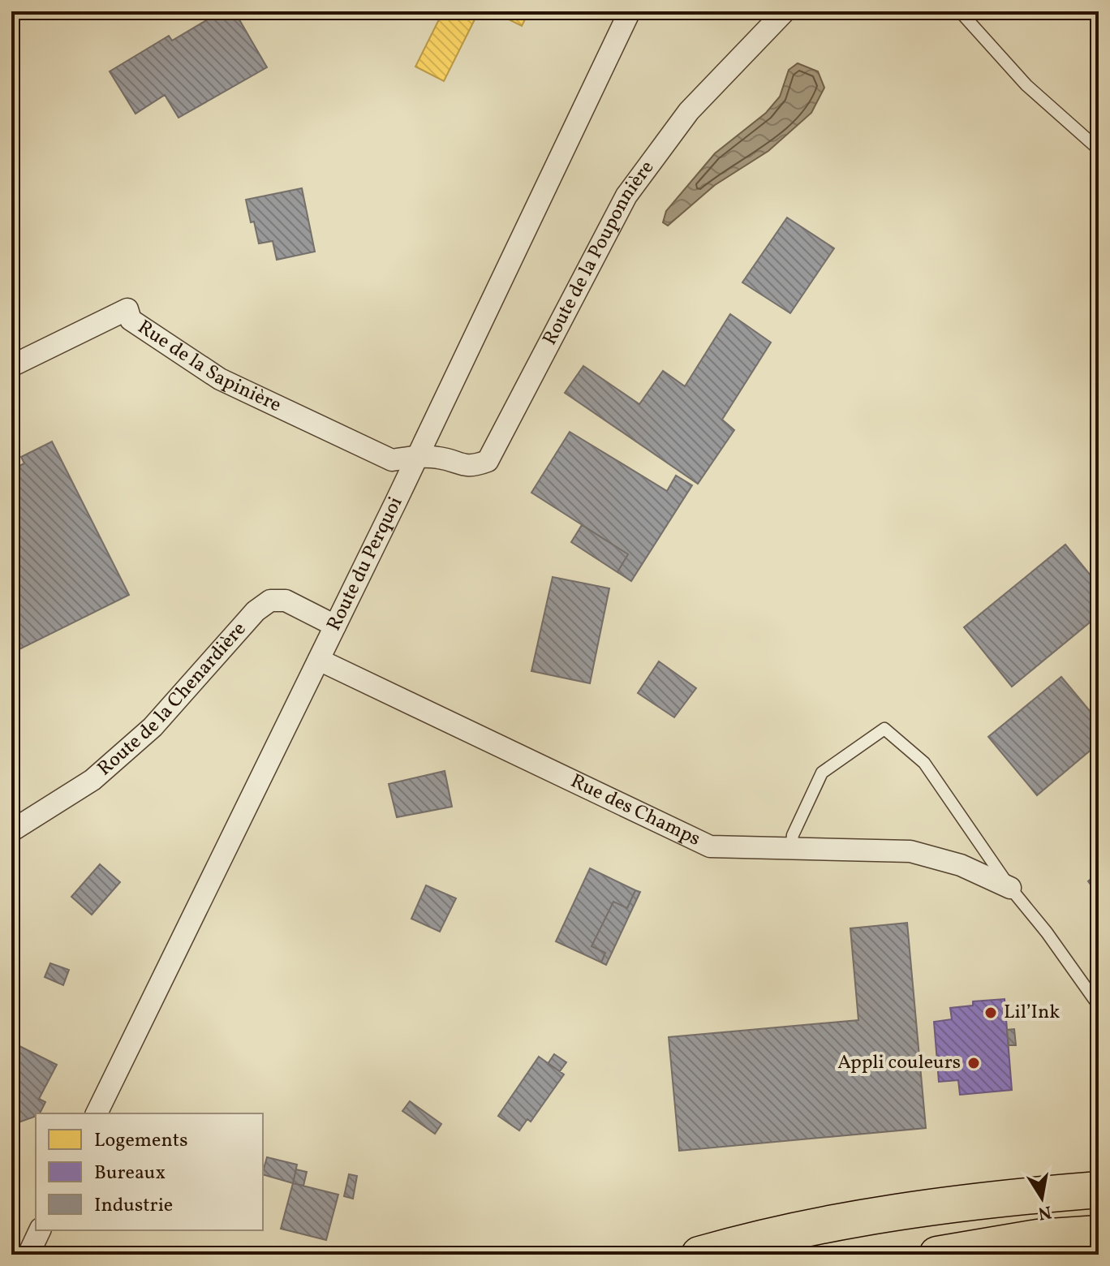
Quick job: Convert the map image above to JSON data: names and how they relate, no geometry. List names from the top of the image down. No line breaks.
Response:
{"streets":{"street":["Route de la Pouponnière","Rue de la Sapinière","Route du Perquoi","Route de la Chenardière","Rue des Champs"]},"crossings":[["Route de la Pouponnière","Rue de la Sapinière"],["Route de la Pouponnière","Route du Perquoi"],["Rue de la Sapinière","Route du Perquoi"],["Route du Perquoi","Route de la Chenardière"],["Route du Perquoi","Rue des Champs"]],"places":["Lil’Ink","Appli couleurs"],"legend":["Logements","Bureaux","Industrie"],"north":"bottom"}
